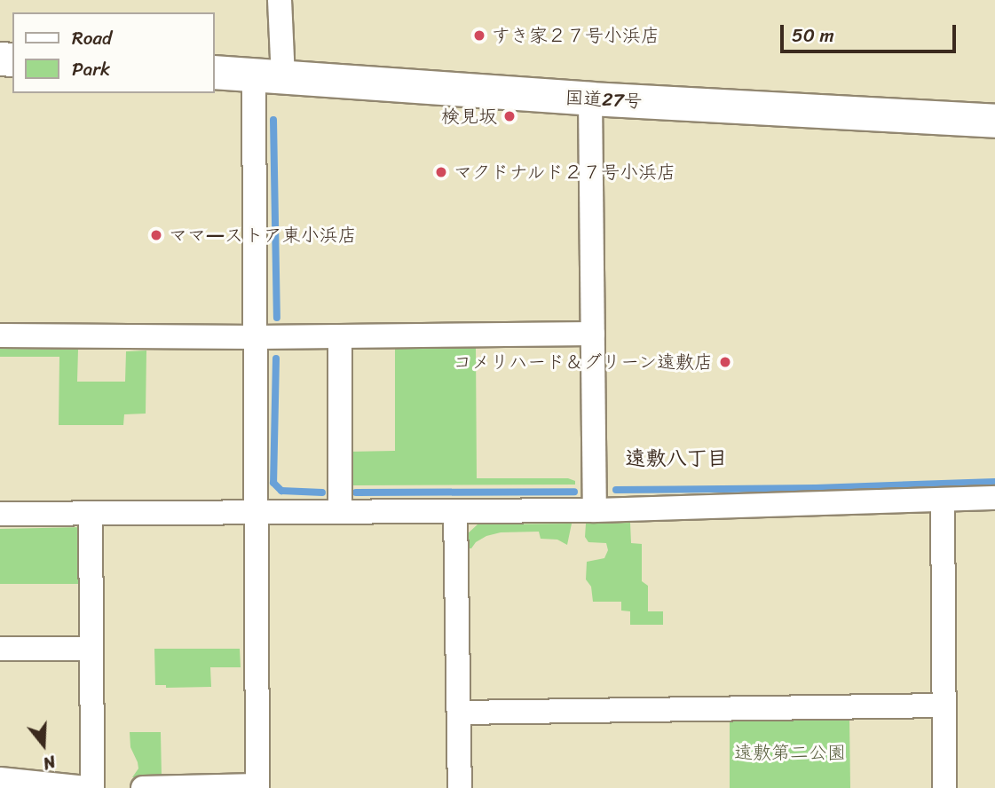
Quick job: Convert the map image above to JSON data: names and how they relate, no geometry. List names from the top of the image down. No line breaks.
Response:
{"streets":{"highway":["国道27号"]},"districts":["遠敷八丁目"],"parks":["遠敷第二公園"],"places":["すき家２７号小浜店","検見坂","マクドナルド２７号小浜店","ママ―ストア東小浜店","コメリハード＆グリーン遠敷店"],"legend":["Road","Park"],"scale_bar":"50 m","north":"bottom"}
